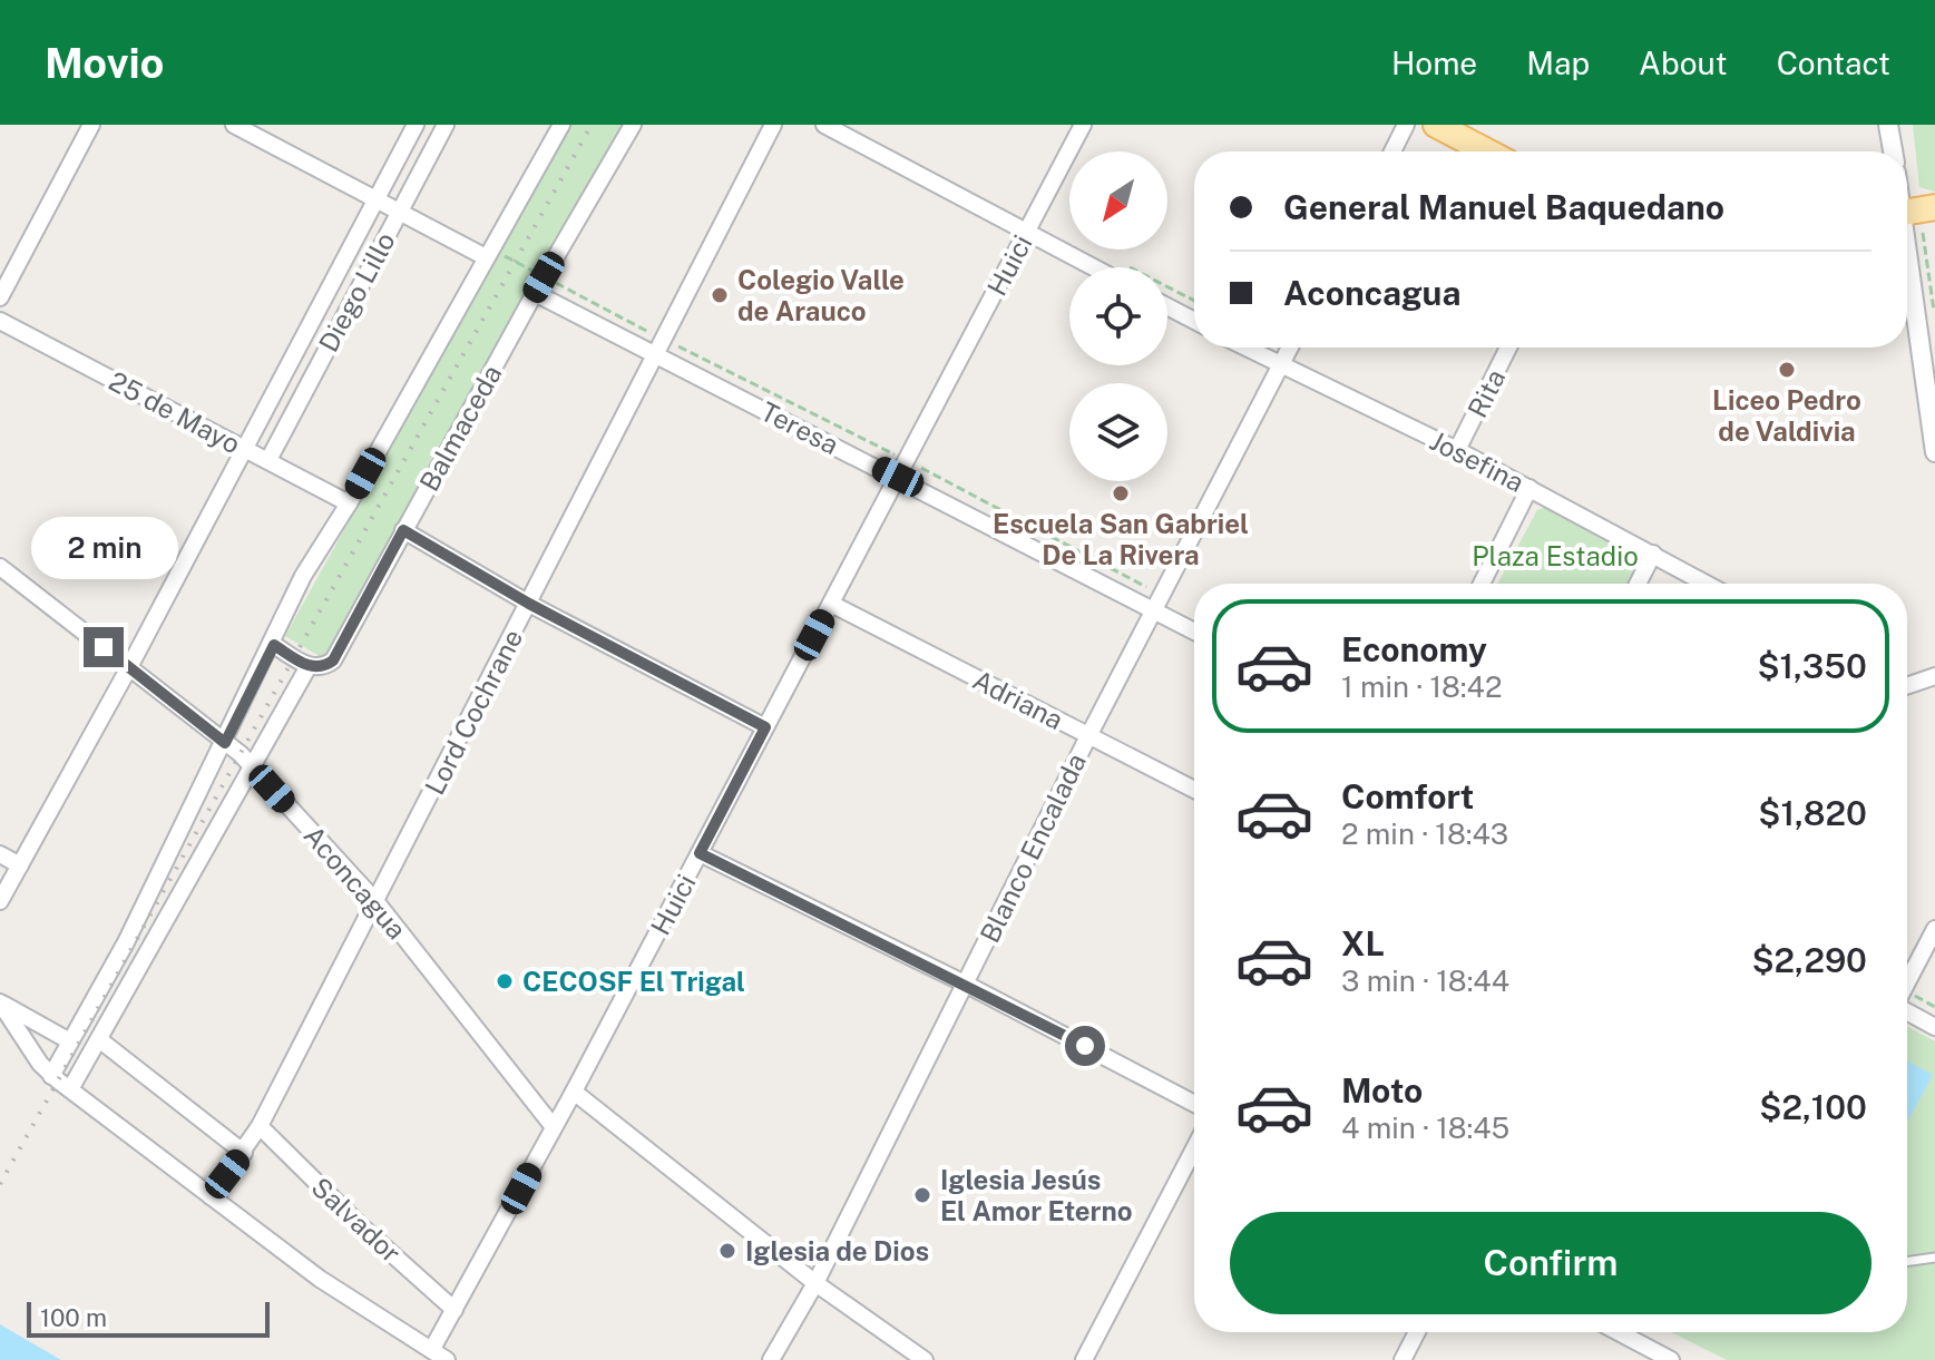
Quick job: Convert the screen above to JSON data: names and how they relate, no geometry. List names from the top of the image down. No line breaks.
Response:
{"streets":{"street":["Huici","Diego Lillo","Rita","25 de Mayo","Balmaceda","Teresa","Josefina","Adriana","Lord Cochrane","Blanco Encalada","Aconcagua","Salvador"]},"crossings":[["Huici","Teresa"],["Huici","Adriana"],["Huici","Aconcagua"],["Huici","Salvador"],["Diego Lillo","25 de Mayo"],["Diego Lillo","Aconcagua"],["Rita","Josefina"],["Balmaceda","Teresa"],["Balmaceda","Aconcagua"],["Teresa","Lord Cochrane"],["Teresa","Blanco Encalada"],["Josefina","Blanco Encalada"],["Adriana","Blanco Encalada"],["Lord Cochrane","Aconcagua"],["Lord Cochrane","Salvador"]],"parks":["Plaza Estadio"],"places":["Colegio Valle de Arauco","Liceo Pedro de Valdivia","Escuela San Gabriel De La Rivera","CECOSF El Trigal","Iglesia Jesús El Amor Eterno","Iglesia de Dios"],"scale_bar":"100 m","north":"bottom left","page":{"header":"Movio","nav":["Home","Map","About","Contact"],"banner":["General Manuel Baquedano","Aconcagua"],"bubble":"2 min","list":[{"name":"Economy","note":"1 min · 18:42","value":"$1,350"},{"name":"Comfort","note":"2 min · 18:43","value":"$1,820"},{"name":"XL","note":"3 min · 18:44","value":"$2,290"},{"name":"Moto","note":"4 min · 18:45","value":"$2,100"}],"buttons":"Confirm","scale":"100 m"}}
